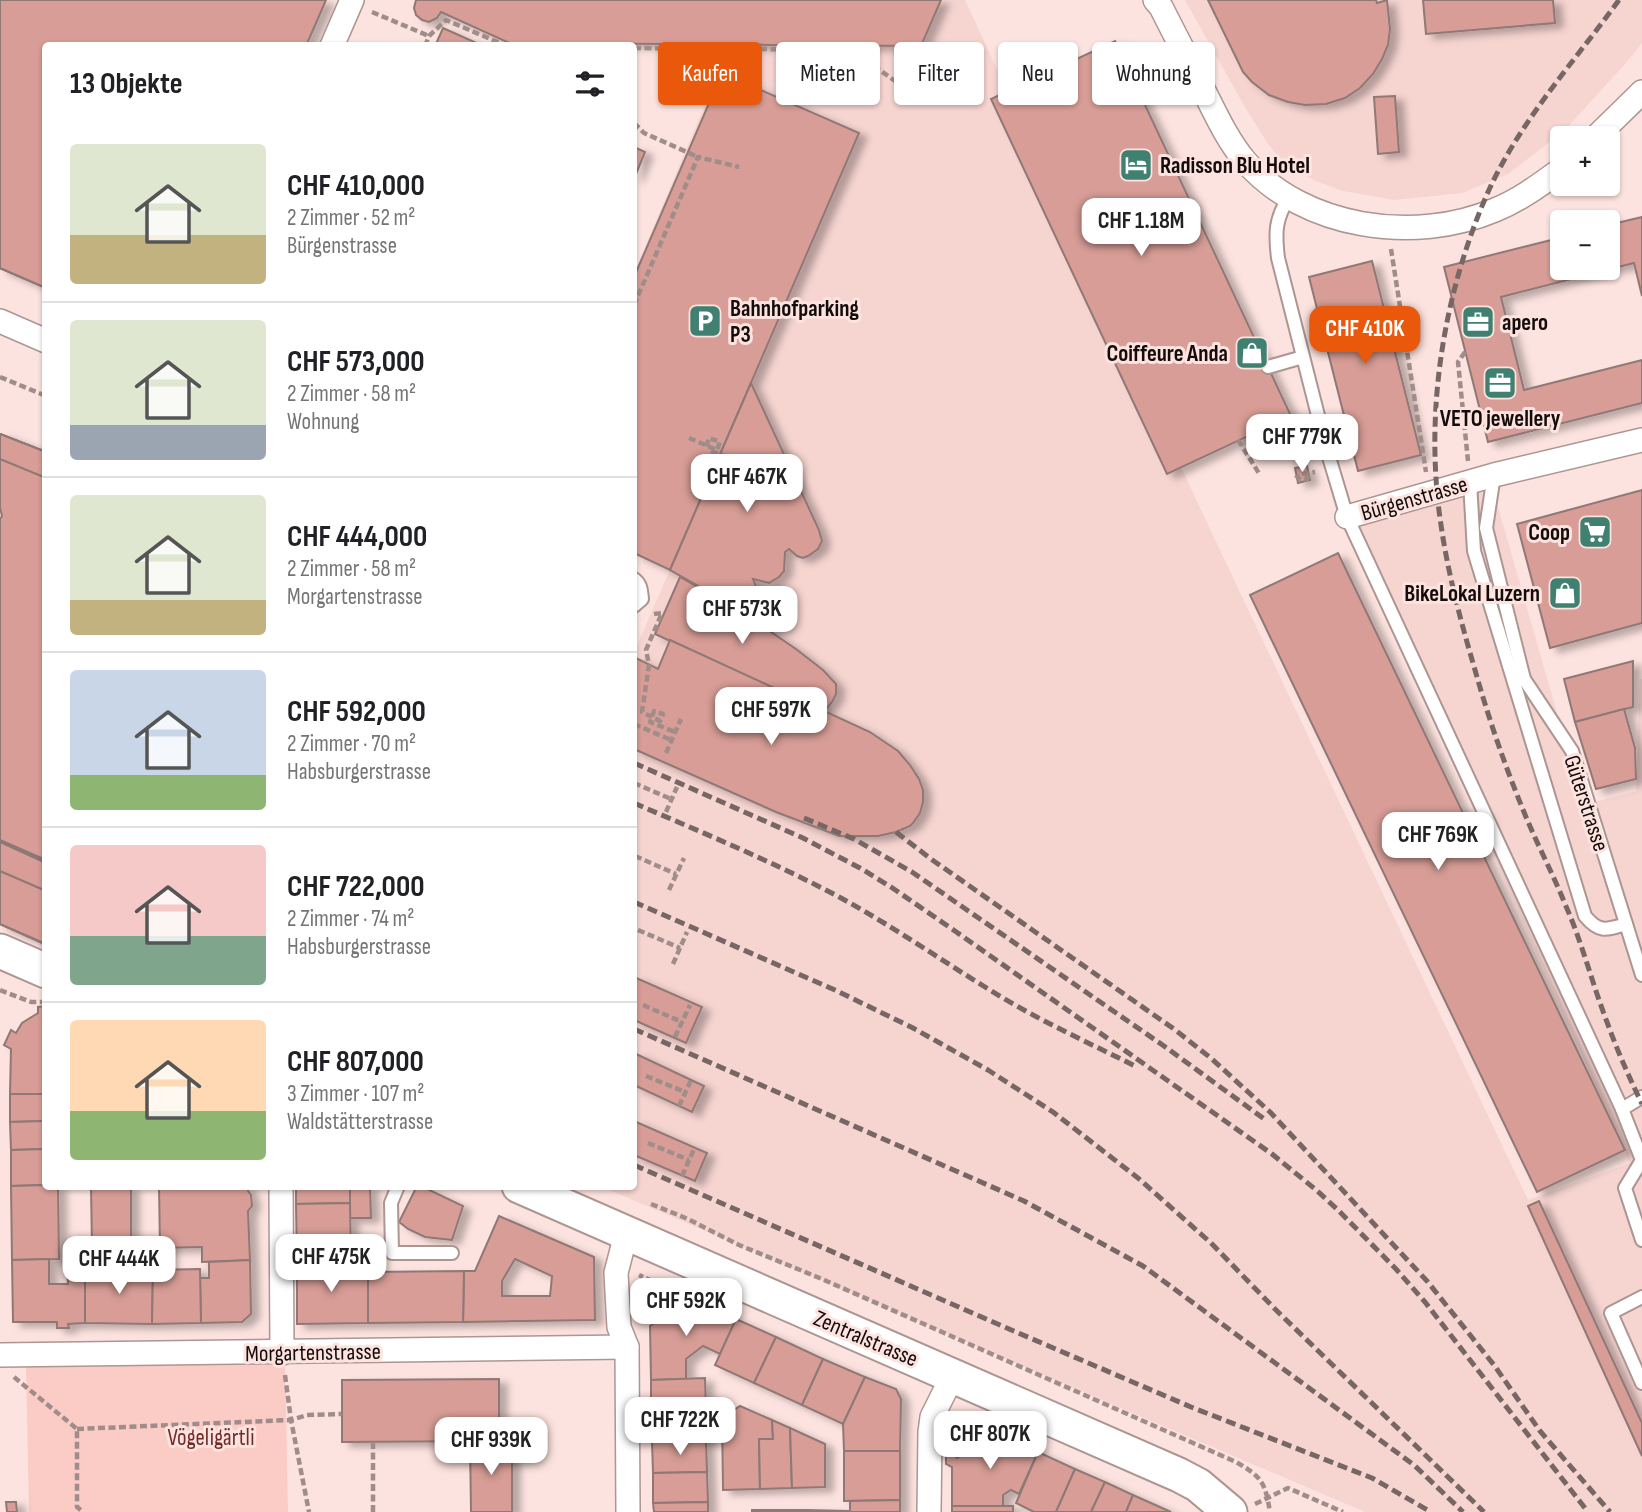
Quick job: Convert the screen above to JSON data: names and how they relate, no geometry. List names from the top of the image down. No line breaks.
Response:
{"streets":{"main road":["Zentralstrasse"],"street":["Bürgenstrasse","Morgartenstrasse"],"lane":["Güterstrasse"]},"crossings":[["Bürgenstrasse","Güterstrasse"]],"parks":["Vögeligärtli"],"places":{"hotel":["Radisson Blu Hotel"],"parking":["Bahnhofparking P3"],"office":["apero","VETO jewellery"],"shop":["Coiffeure Anda","BikeLokal Luzern"],"supermarket":["Coop"]},"page":{"chip":["Kaufen","Mieten","Filter","Neu","Wohnung"],"heading":"13 Objekte","map_buttons":["+","−"],"list":[{"name":"CHF 410,000","note":"2 Zimmer · 52 m² · Bürgenstrasse"},{"name":"CHF 573,000","note":"2 Zimmer · 58 m² · Wohnung"},{"name":"CHF 444,000","note":"2 Zimmer · 58 m² · Morgartenstrasse"},{"name":"CHF 592,000","note":"2 Zimmer · 70 m² · Habsburgerstrasse"},{"name":"CHF 722,000","note":"2 Zimmer · 74 m² · Habsburgerstrasse"},{"name":"CHF 807,000","note":"3 Zimmer · 107 m² · Waldstätterstrasse"}],"price":["CHF 1.18M","CHF 410K","CHF 779K","CHF 467K","CHF 573K","CHF 597K","CHF 769K","CHF 475K","CHF 444K","CHF 592K","CHF 722K","CHF 807K","CHF 939K"]}}
